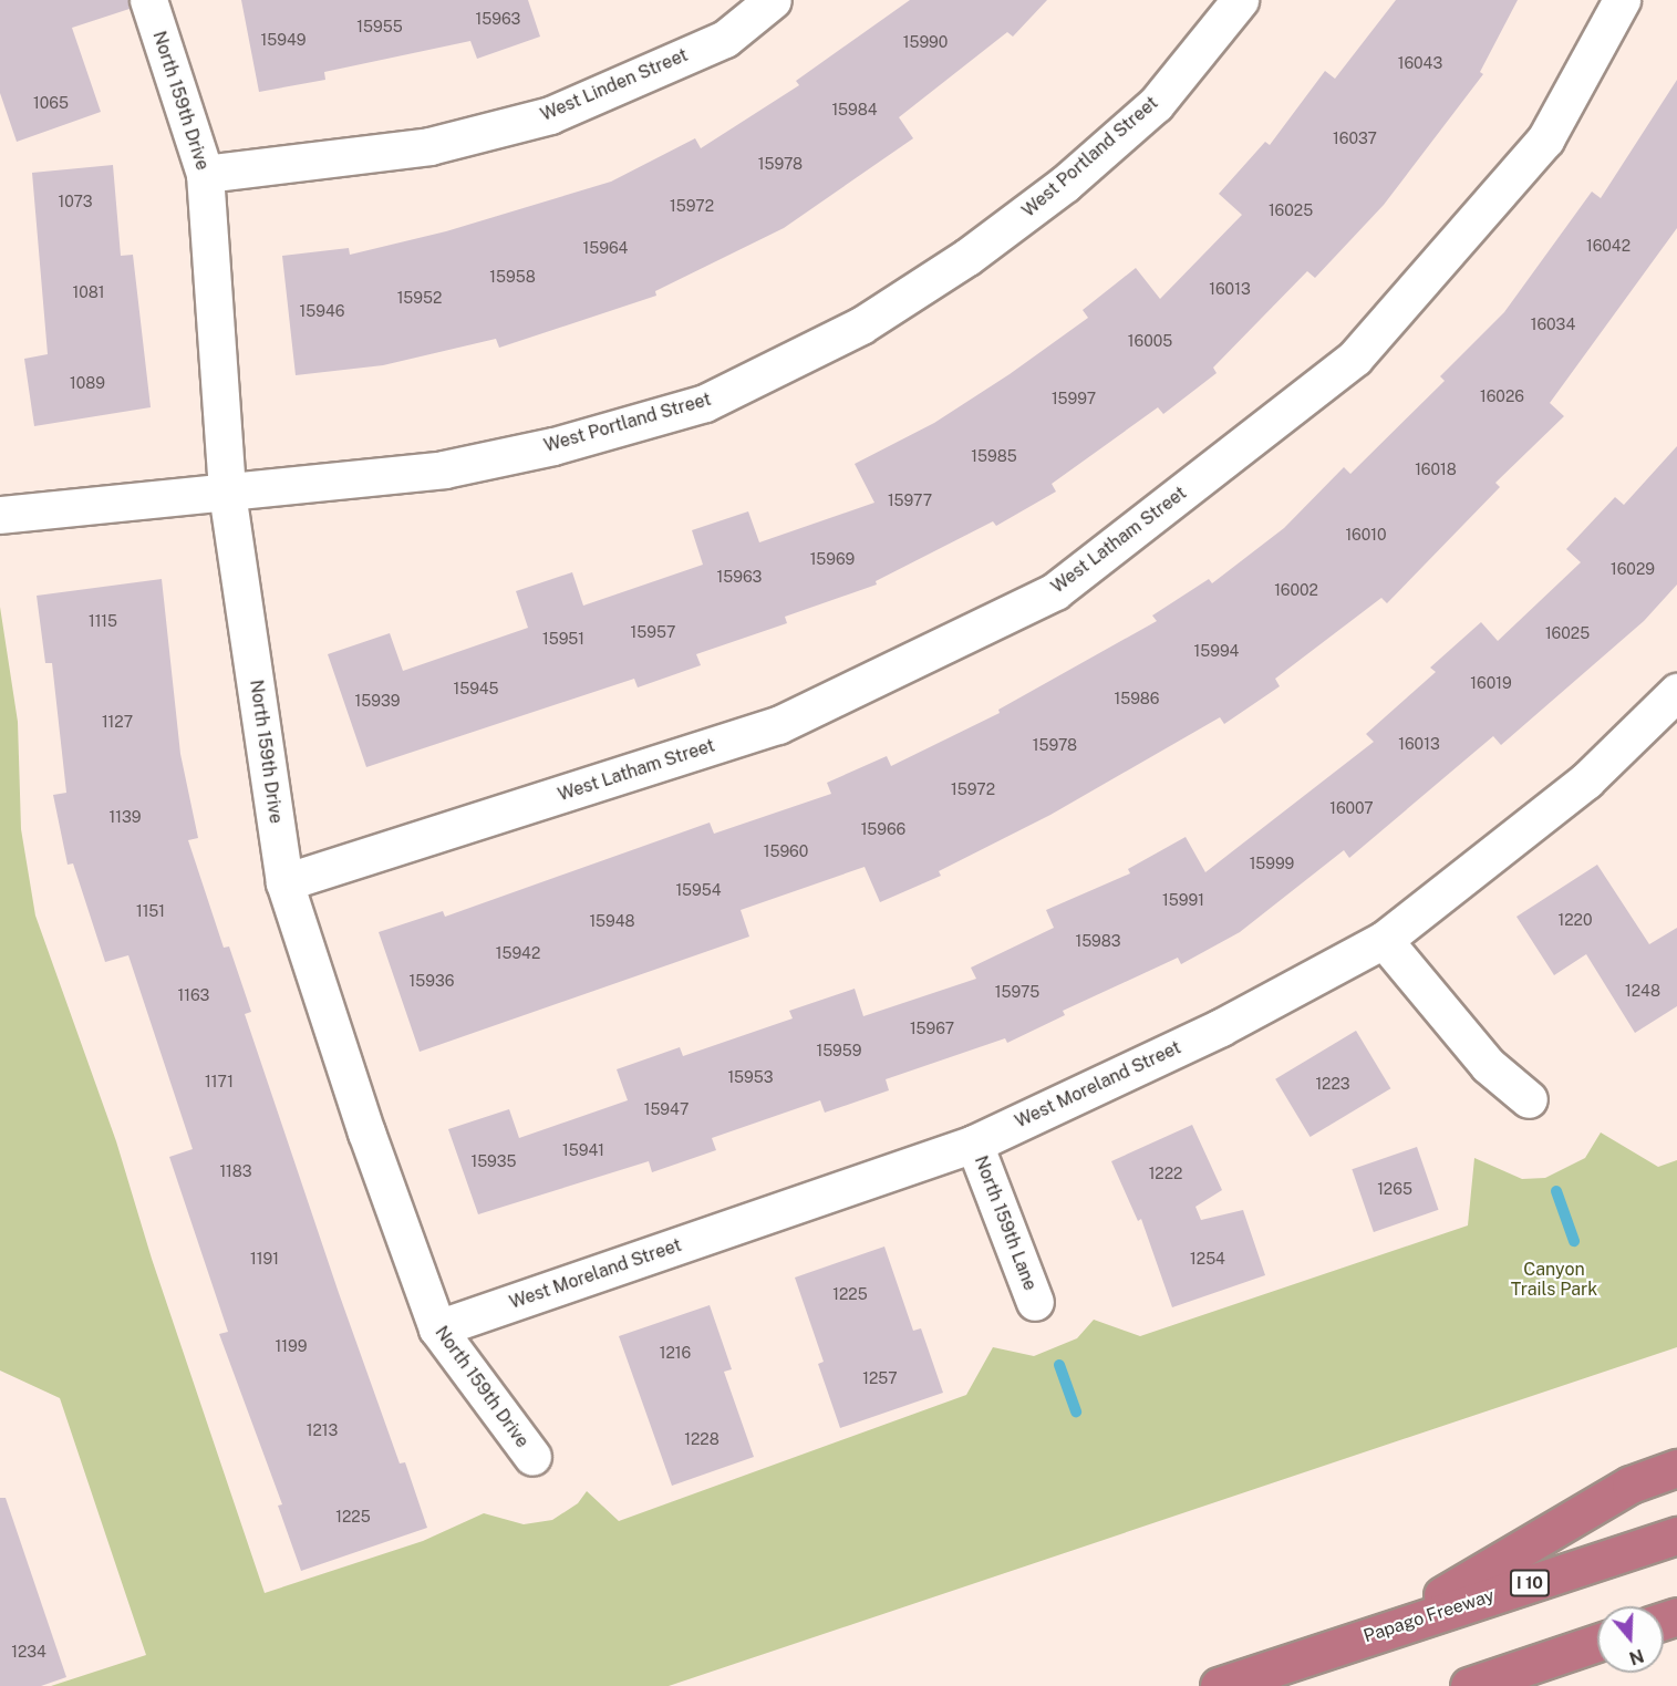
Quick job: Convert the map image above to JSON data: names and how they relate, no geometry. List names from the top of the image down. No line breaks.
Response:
{"streets":{"highway":["I 10","Papago Freeway"],"street":["West Linden Street","North 159th Drive","West Portland Street","West Latham Street","West Moreland Street","North 159th Lane"]},"crossings":[["West Linden Street","North 159th Drive"],["North 159th Drive","West Portland Street"],["North 159th Drive","West Latham Street"],["North 159th Drive","West Moreland Street"],["West Moreland Street","North 159th Lane"]],"parks":["Canyon Trails Park"],"house_numbers":["15963","15955","15949","15990","16043","1065","15984","16037","15978","1073","15972","16025","16042","15964","15958","16013","1081","15952","15946","16034","16005","1089","16026","15997","15985","16018","15977","16010","15969","16029","15963","16002","1115","15957","16025","15951","15994","16019","15945","15986","15939","1127","16013","15978","15972","16007","1139","15966","15960","15999","15954","15991","1151","1220","15948","15983","15942","15936","1248","15975","1163","15967","15959","15953","1171","1223","15947","15941","15935","1183","1222","1265","1191","1254","1225","1199","1216","1257","1213","1228","1225","1234"],"north":"bottom"}
